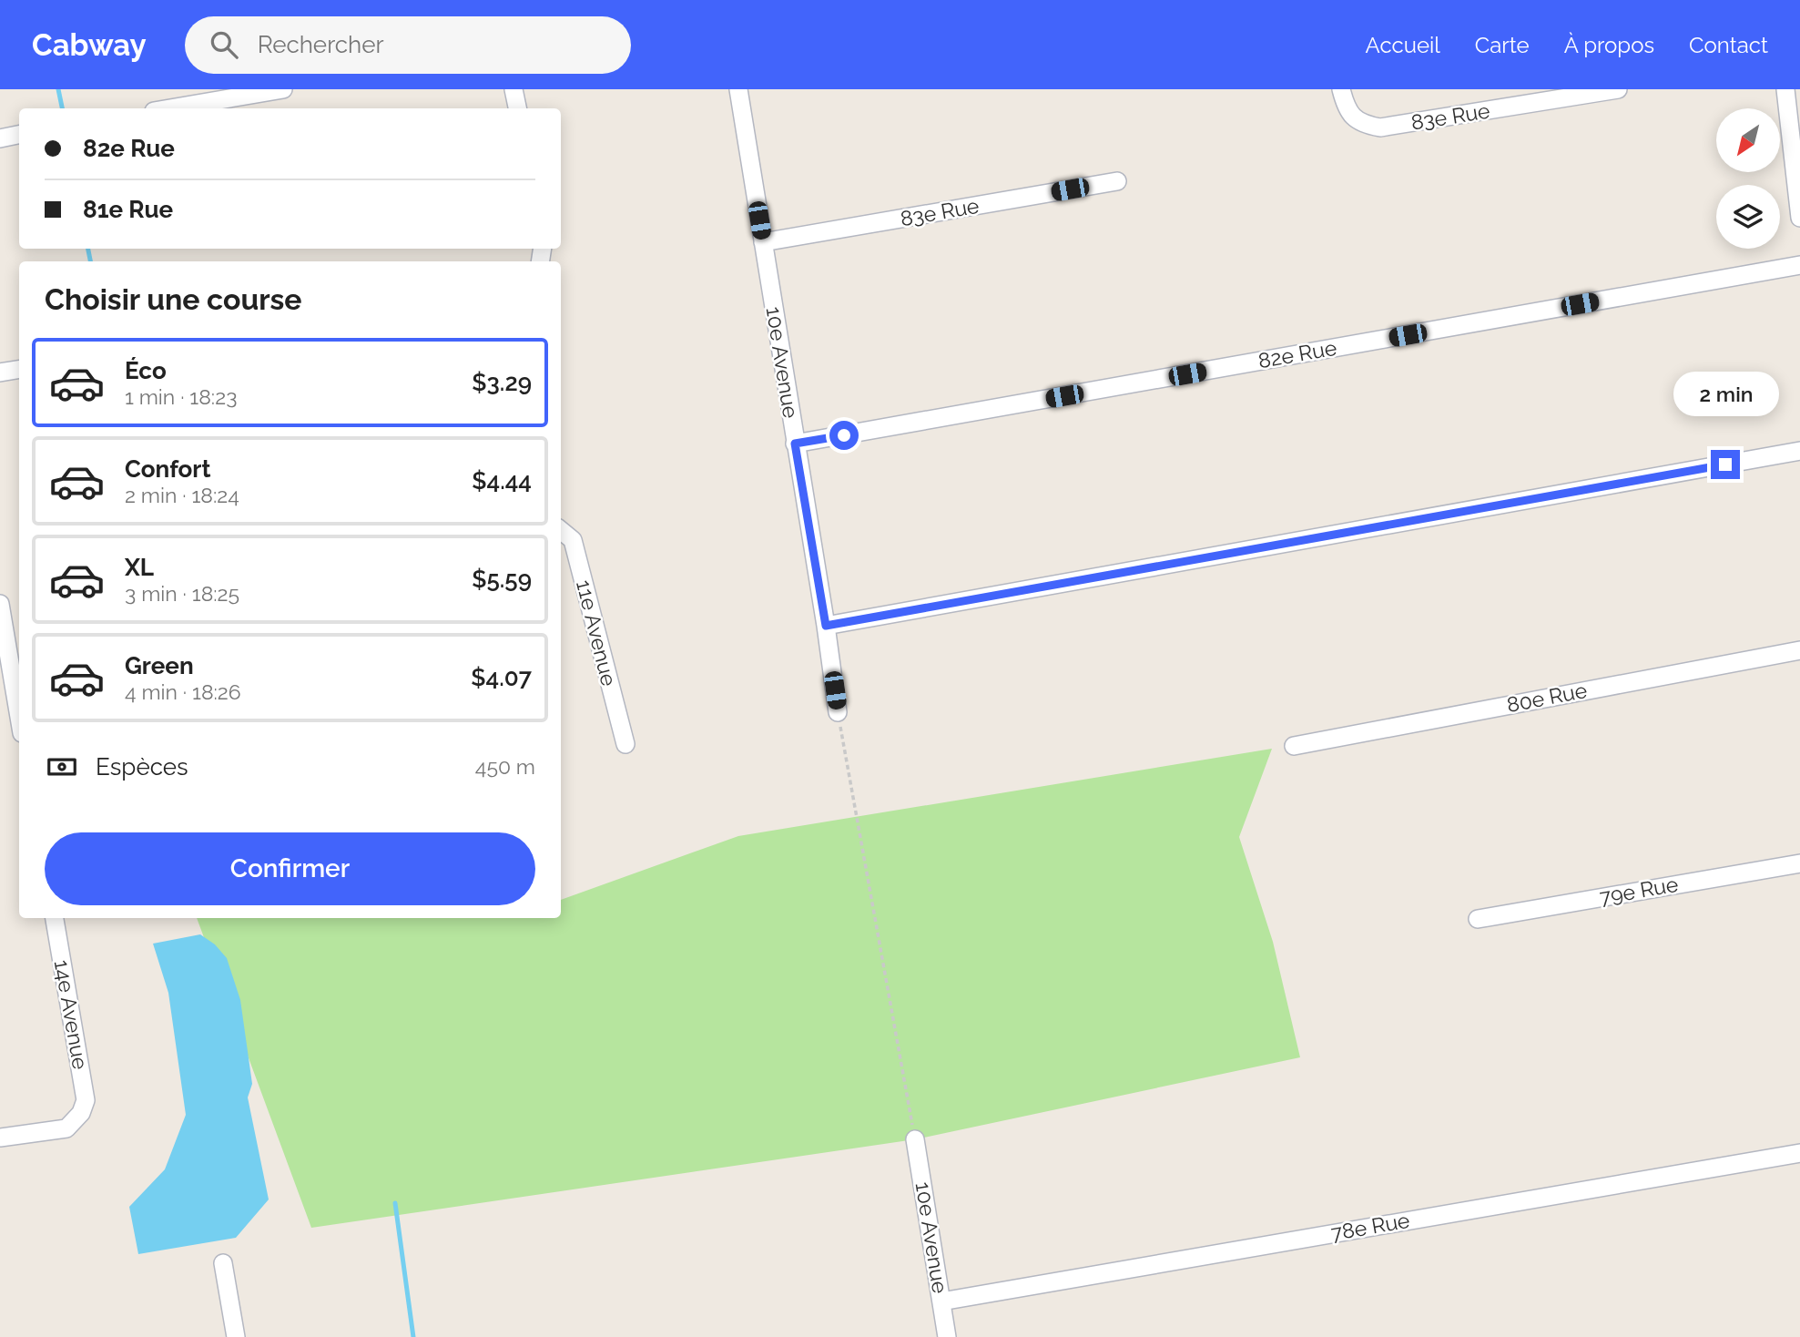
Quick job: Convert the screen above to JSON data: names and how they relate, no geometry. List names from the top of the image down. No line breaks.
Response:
{"streets":{"street":["83e Rue","82e Rue","10e Avenue","11e Avenue","80e Rue","79e Rue","14e Avenue","78e Rue"]},"crossings":[["83e Rue","10e Avenue"],["82e Rue","10e Avenue"],["10e Avenue","78e Rue"]],"north":"bottom left","page":{"header":"Cabway","search":"Rechercher","nav":["Accueil","Carte","À propos","Contact"],"banner":["82e Rue","81e Rue"],"heading":"Choisir une course","list":[{"name":"Éco","note":"1 min · 18:23","value":"$3.29"},{"name":"Confort","note":"2 min · 18:24","value":"$4.44"},{"name":"XL","note":"3 min · 18:25","value":"$5.59"},{"name":"Green","note":"4 min · 18:26","value":"$4.07"}],"bubble":"2 min","pay":["Espèces","450 m"],"buttons":"Confirmer"}}
